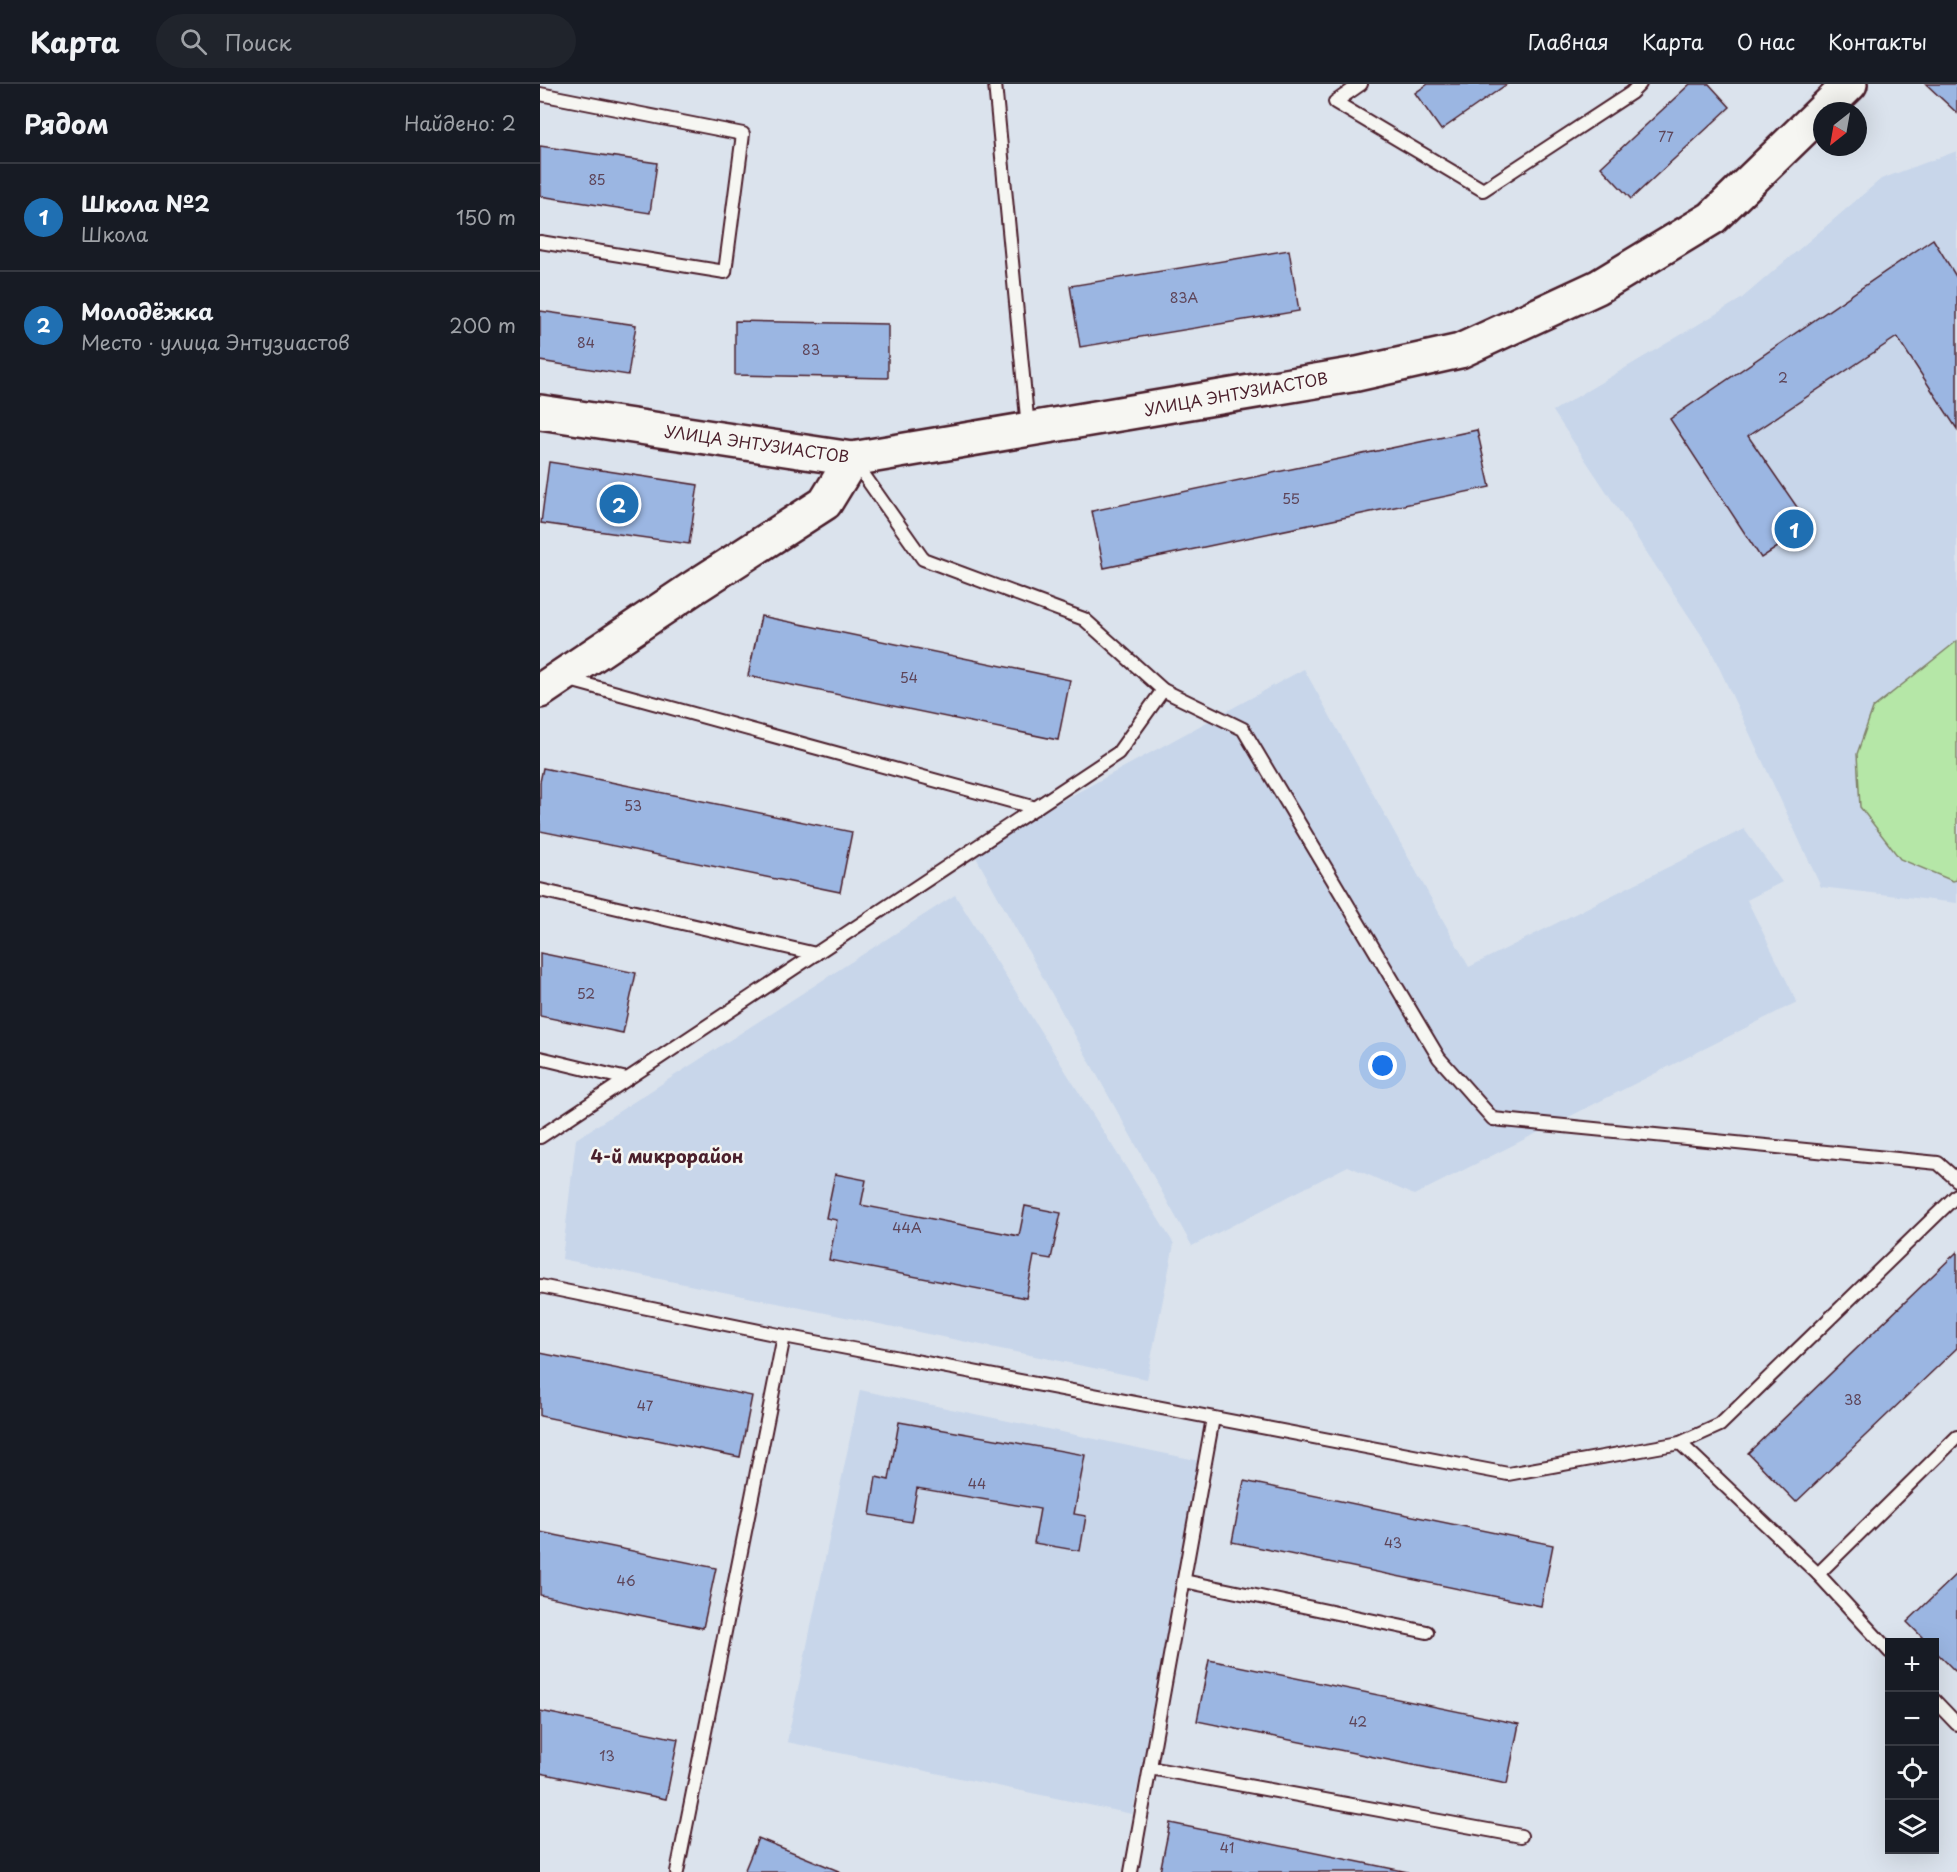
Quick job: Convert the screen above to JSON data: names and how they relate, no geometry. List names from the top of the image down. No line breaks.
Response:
{"streets":{"street":["УЛИЦА ЭНТУЗИАСТОВ"]},"districts":["4-й микрорайон"],"house_numbers":["77","85","83А","84","83","2","55","54","53","52","44А","38","47","44","43","46","42","13","41"],"north":"bottom left","page":{"header":"Карта","search":"Поиск","nav":["Главная","Карта","О нас","Контакты"],"heading":["Рядом","Найдено: 2"],"list":[{"mark":"1","name":"Школа №2","note":"Школа","value":"150 m"},{"mark":"2","name":"Молодёжка","note":"Место · улица Энтузиастов","value":"200 m"}],"pins":["2","1"],"map_buttons":["+","−"]}}
